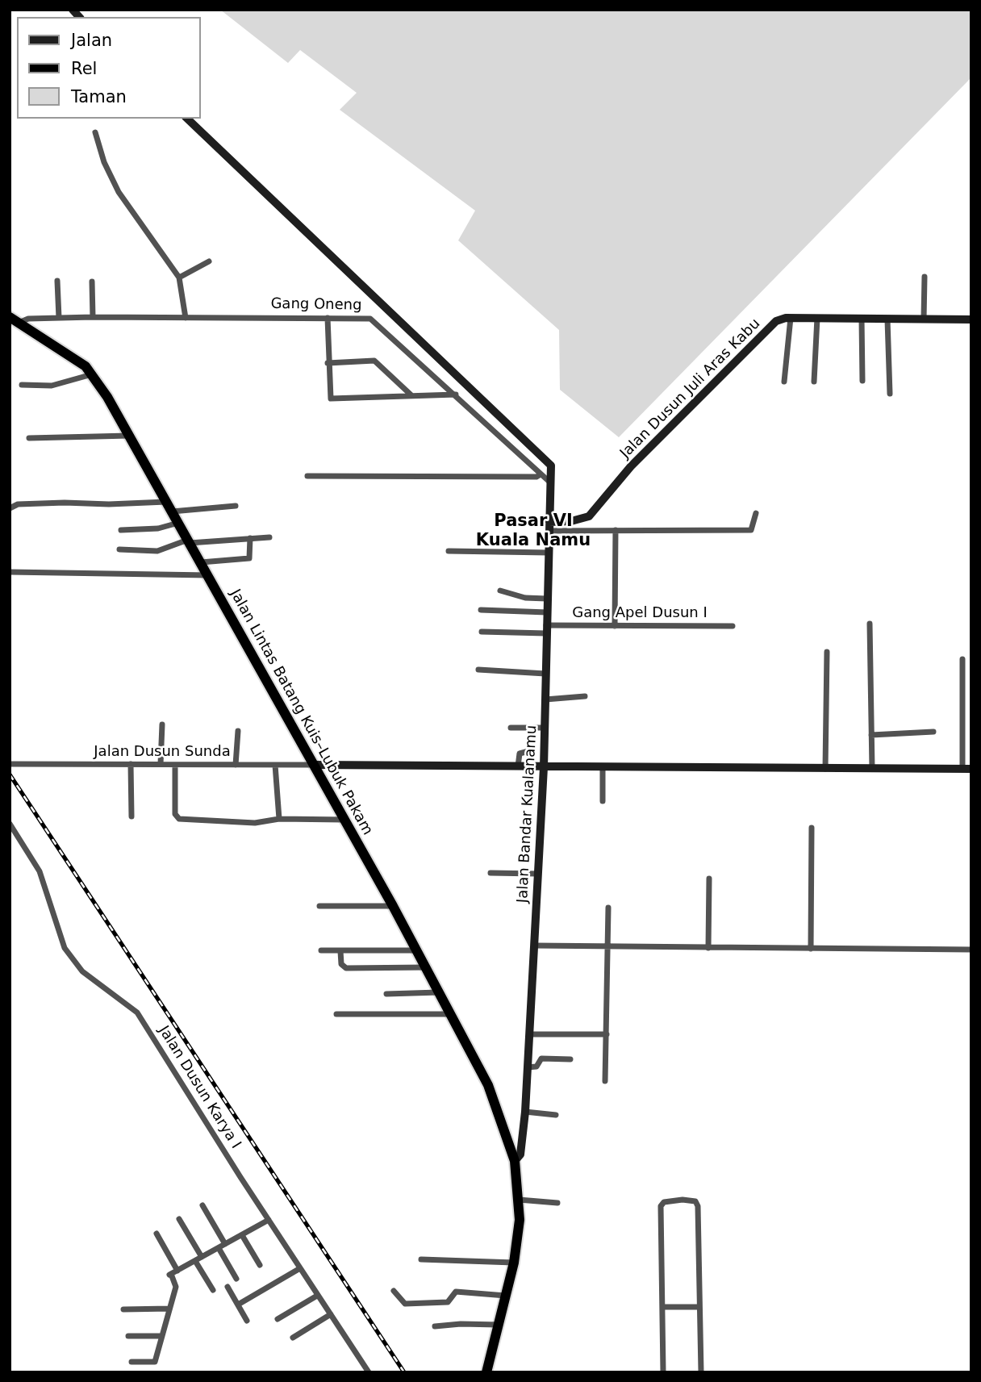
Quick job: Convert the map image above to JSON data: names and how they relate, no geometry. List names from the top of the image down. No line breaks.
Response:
{"streets":{"highway":["Jalan Lintas Batang Kuis–Lubuk Pakam"],"street":["Gang Oneng","Jalan Dusun Juli Aras Kabu","Gang Apel Dusun I","Jalan Dusun Sunda","Jalan Bandar Kualanamu","Jalan Dusun Karya I"]},"crossings":[["Gang Oneng","Jalan Lintas Batang Kuis–Lubuk Pakam"],["Gang Oneng","Jalan Bandar Kualanamu"],["Jalan Dusun Juli Aras Kabu","Jalan Bandar Kualanamu"],["Gang Apel Dusun I","Jalan Bandar Kualanamu"],["Jalan Lintas Batang Kuis–Lubuk Pakam","Jalan Dusun Sunda"],["Jalan Lintas Batang Kuis–Lubuk Pakam","Jalan Bandar Kualanamu"]],"districts":["Pasar VI Kuala Namu"],"legend":["Jalan","Rel","Taman"]}
